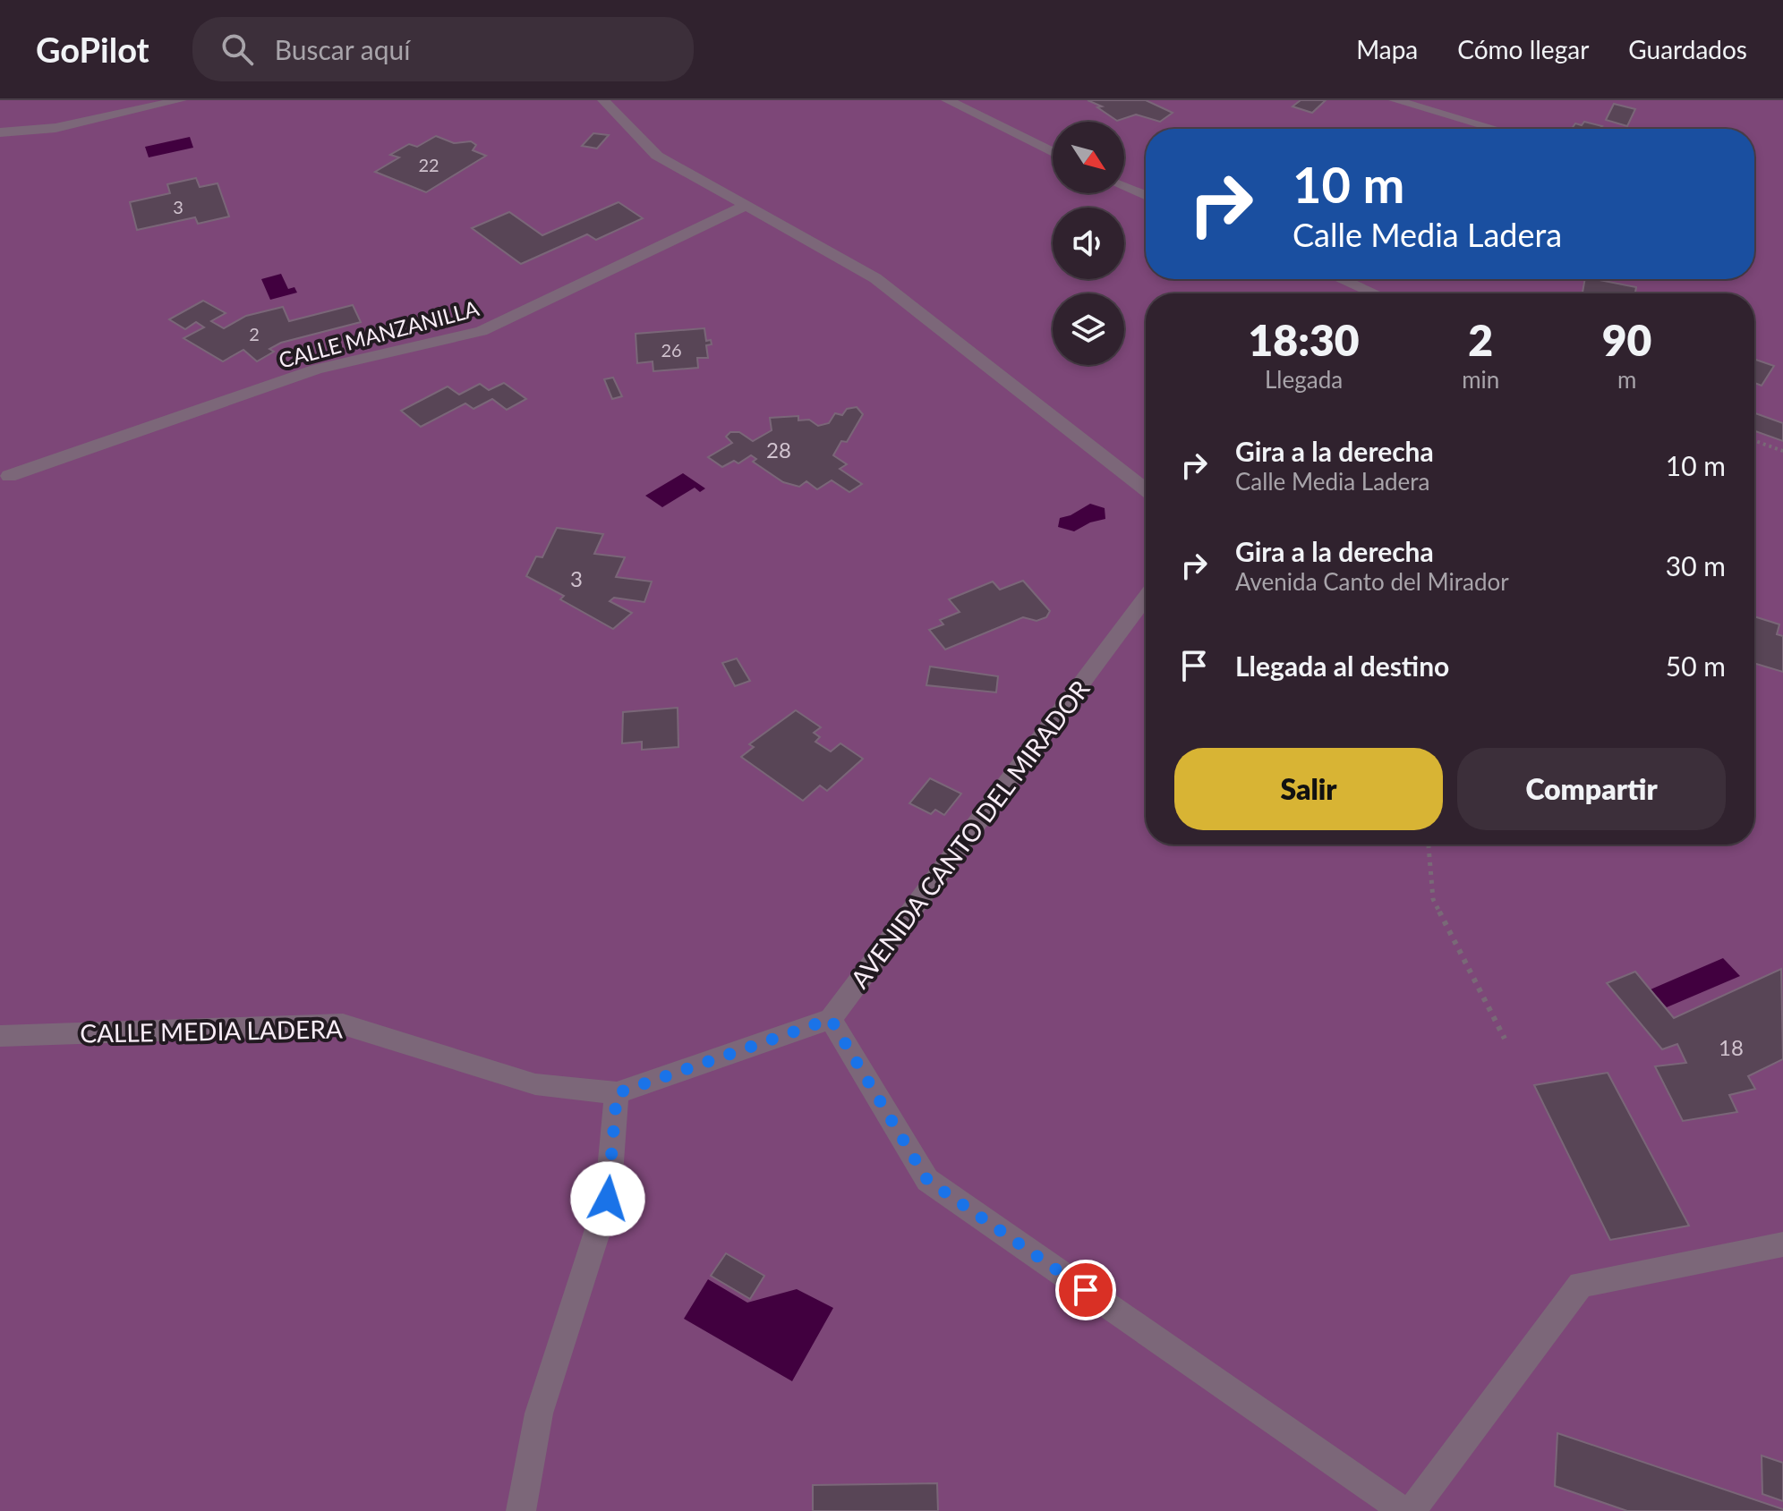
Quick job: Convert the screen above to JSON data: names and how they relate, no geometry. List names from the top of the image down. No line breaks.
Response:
{"streets":{"street":["CALLE MANZANILLA","AVENIDA CANTO DEL MIRADOR","CALLE MEDIA LADERA"]},"crossings":[["AVENIDA CANTO DEL MIRADOR","CALLE MEDIA LADERA"]],"house_numbers":["22","3","2","26","28","3","18"],"north":"bottom right","page":{"header":"GoPilot","search":"Buscar aquí","nav":["Mapa","Cómo llegar","Guardados"],"turn":["10 m","Calle Media Ladera"],"eta":["18:30","Llegada","2","min","90","m"],"list":[{"name":"Gira a la derecha","note":"Calle Media Ladera","value":"10 m"},{"name":"Gira a la derecha","note":"Avenida Canto del Mirador","value":"30 m"},{"name":"Llegada al destino","value":"50 m"}],"buttons":["Salir","Compartir"]}}
